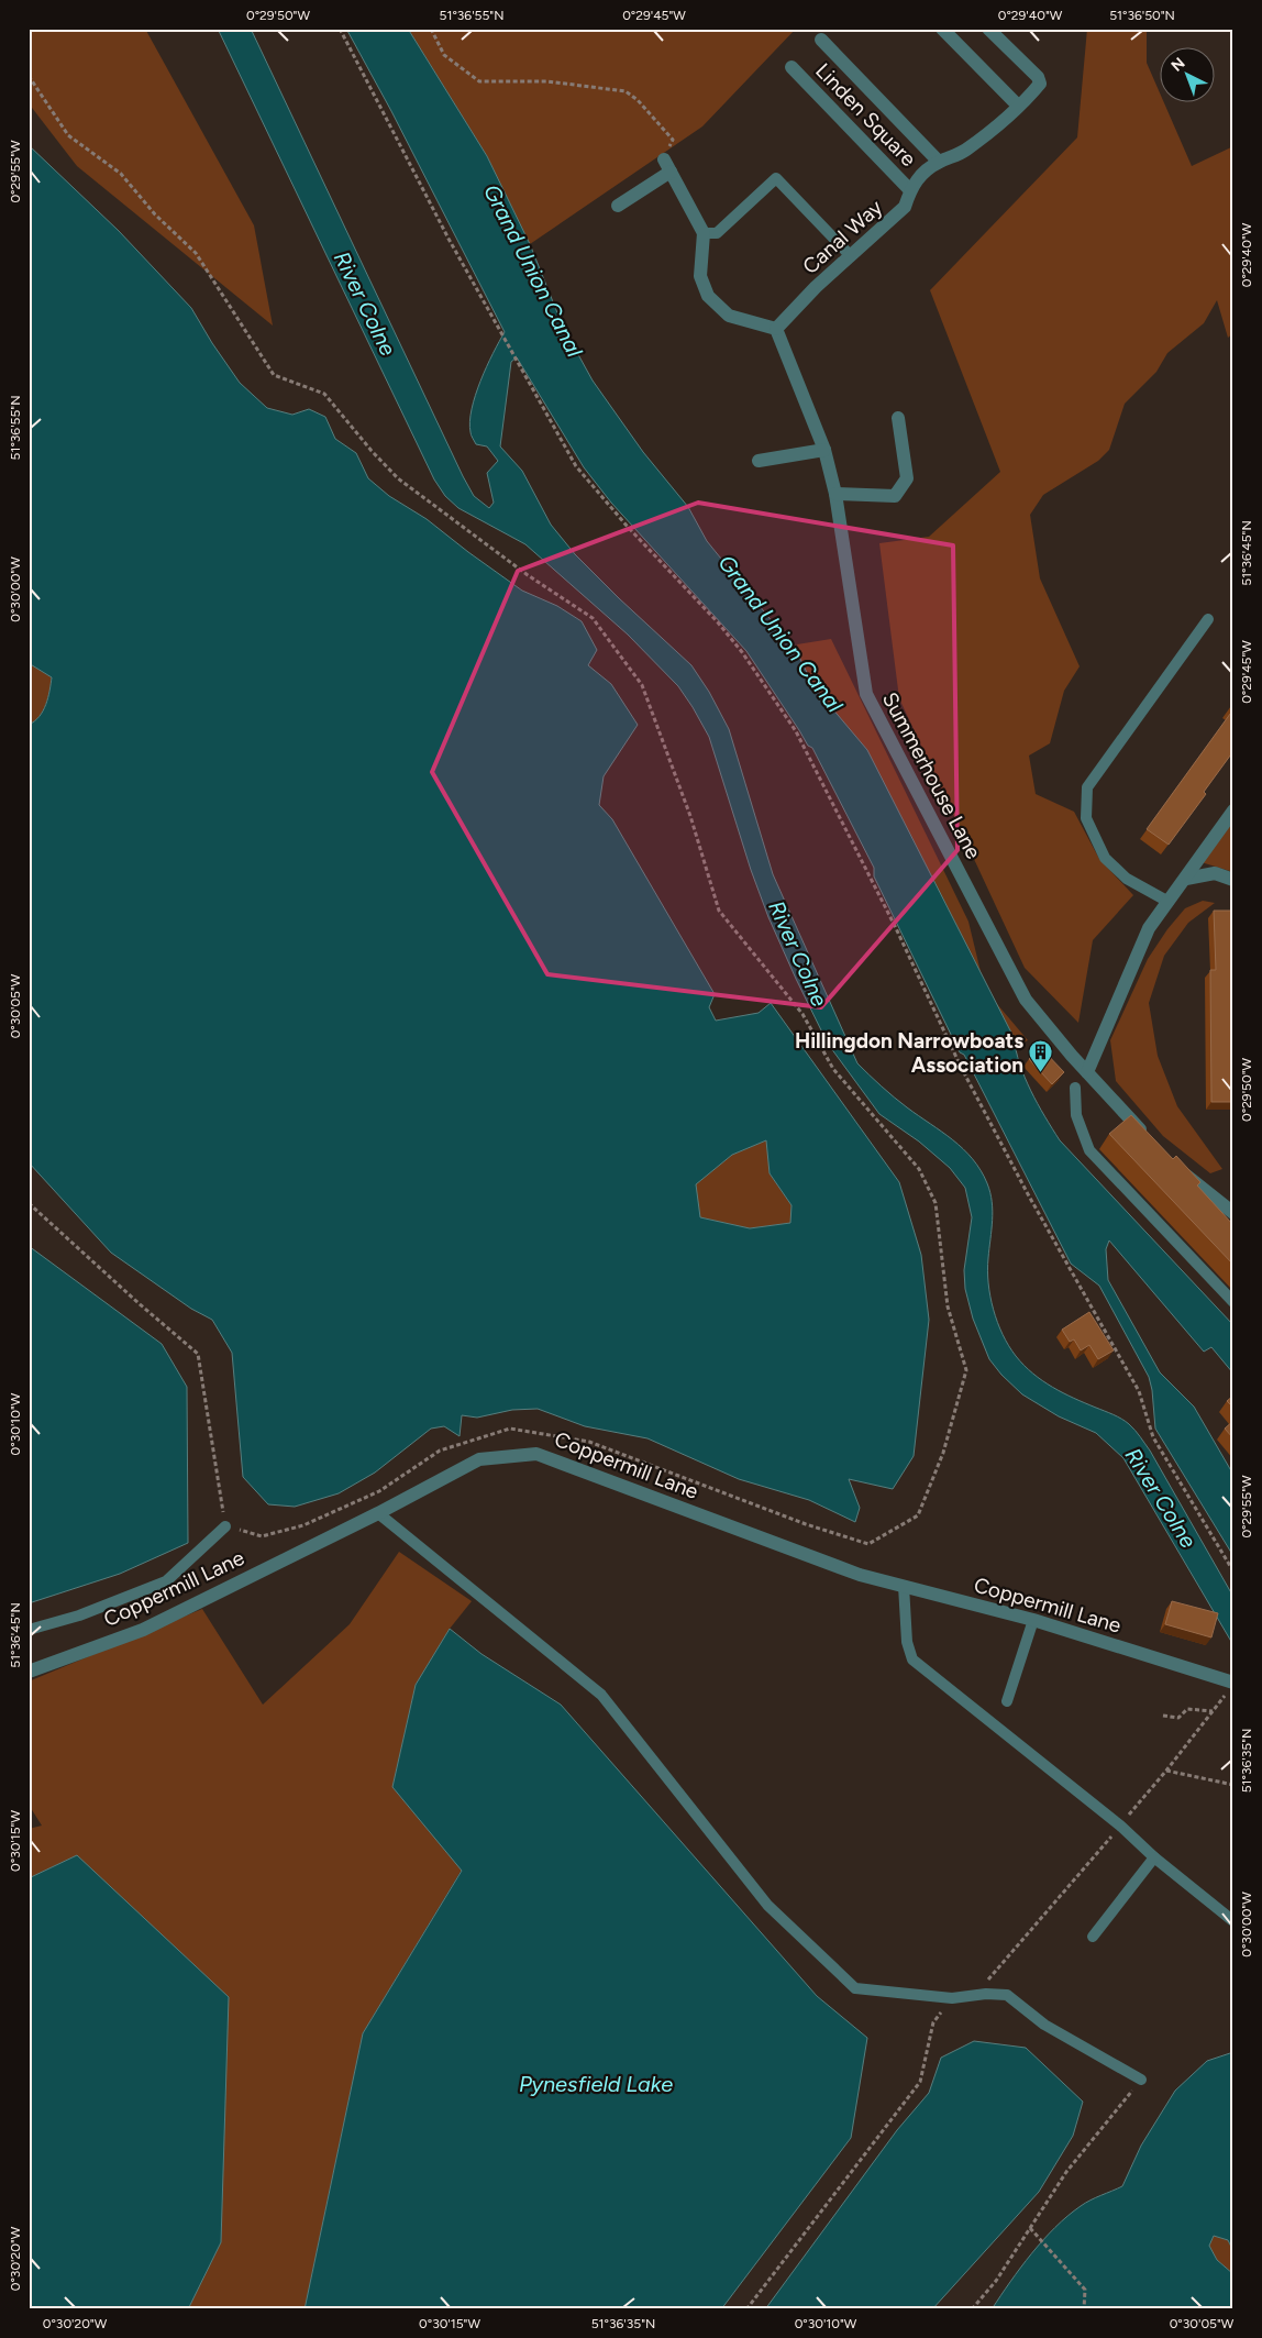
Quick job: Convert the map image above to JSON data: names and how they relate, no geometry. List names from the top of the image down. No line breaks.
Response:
{"streets":{"street":["Linden Square","Canal Way","Summerhouse Lane","Coppermill Lane"]},"crossings":[["Linden Square","Canal Way"],["Canal Way","Summerhouse Lane"]],"water":["Grand Union Canal","River Colne","Pynesfield Lake"],"places":{"building":["Hillingdon Narrowboats Association"]},"north":"top left","coordinates":["0°29'50\"W","51°36'55\"N","0°29'45\"W","0°29'40\"W","51°36'50\"N","0°29'55\"W","51°36'45\"N","0°30'00\"W","0°30'05\"W","0°30'10\"W","51°36'35\"N","0°30'15\"W","0°30'20\"W"]}
